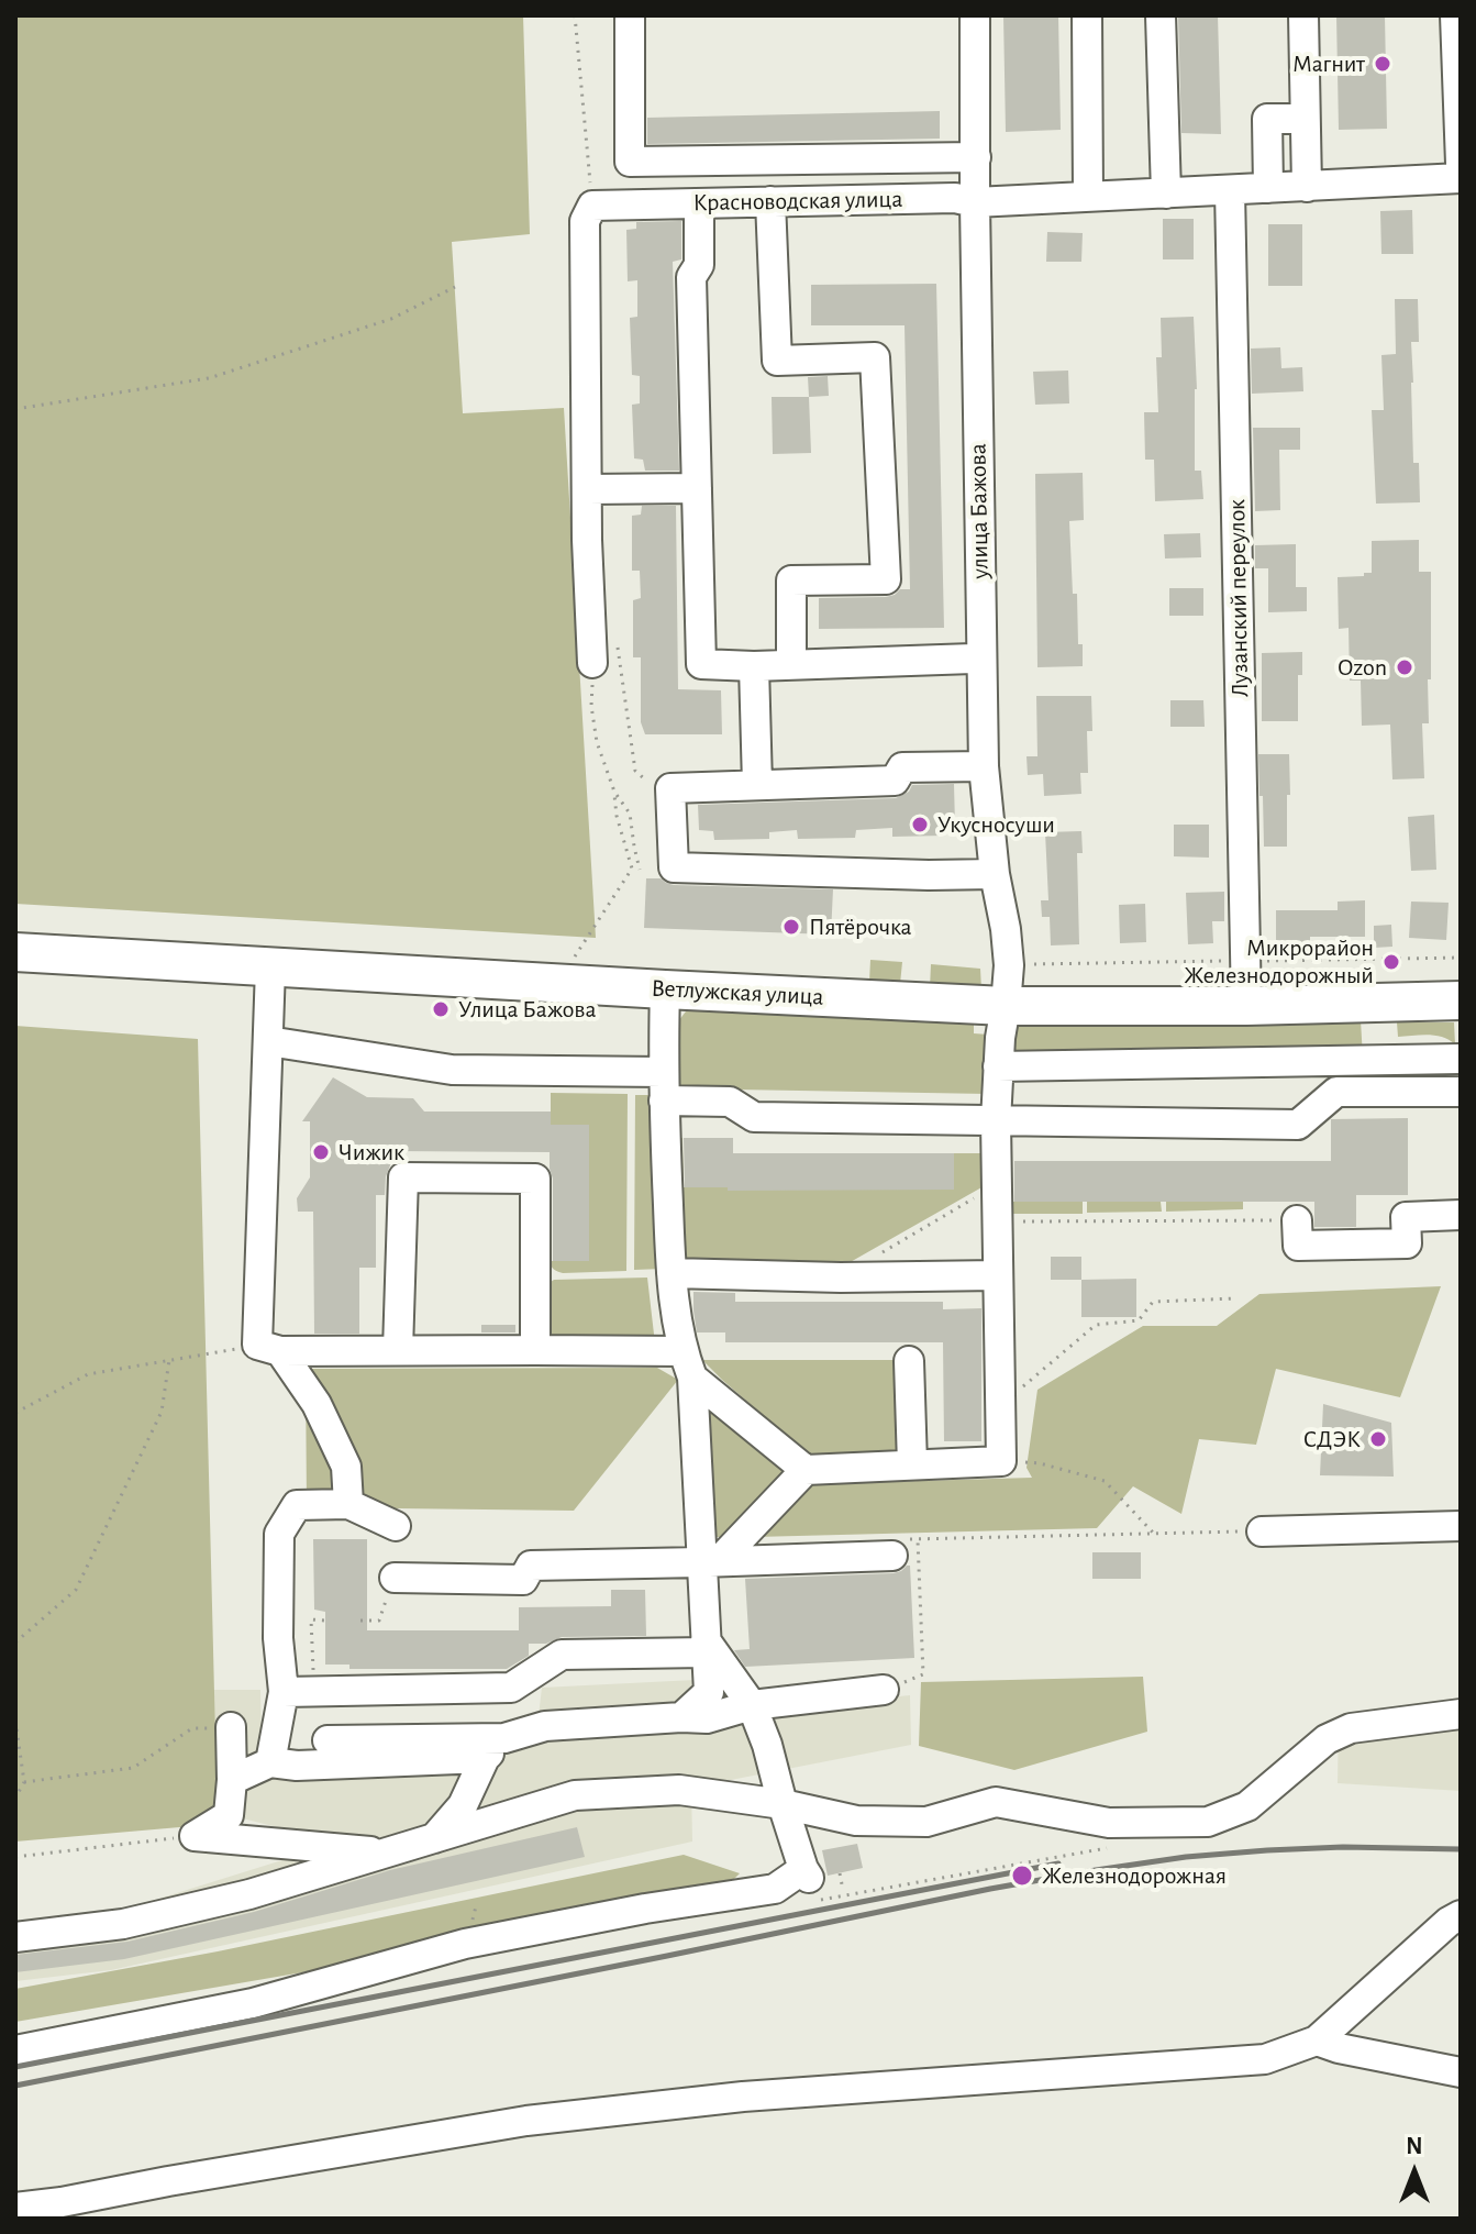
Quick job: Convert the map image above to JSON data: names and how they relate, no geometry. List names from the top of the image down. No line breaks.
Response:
{"streets":{"main road":["Ветлужская улица"],"street":["Красноводская улица","улица Бажова","Лузанский переулок"]},"crossings":[["Красноводская улица","улица Бажова"],["Красноводская улица","Лузанский переулок"],["улица Бажова","Ветлужская улица"],["Лузанский переулок","Ветлужская улица"]],"places":["Магнит","Ozon","Укусносуши","Пятёрочка","Микрорайон Железнодорожный","Улица Бажова","Чижик","СДЭК","Железнодорожная"],"north":"top"}
